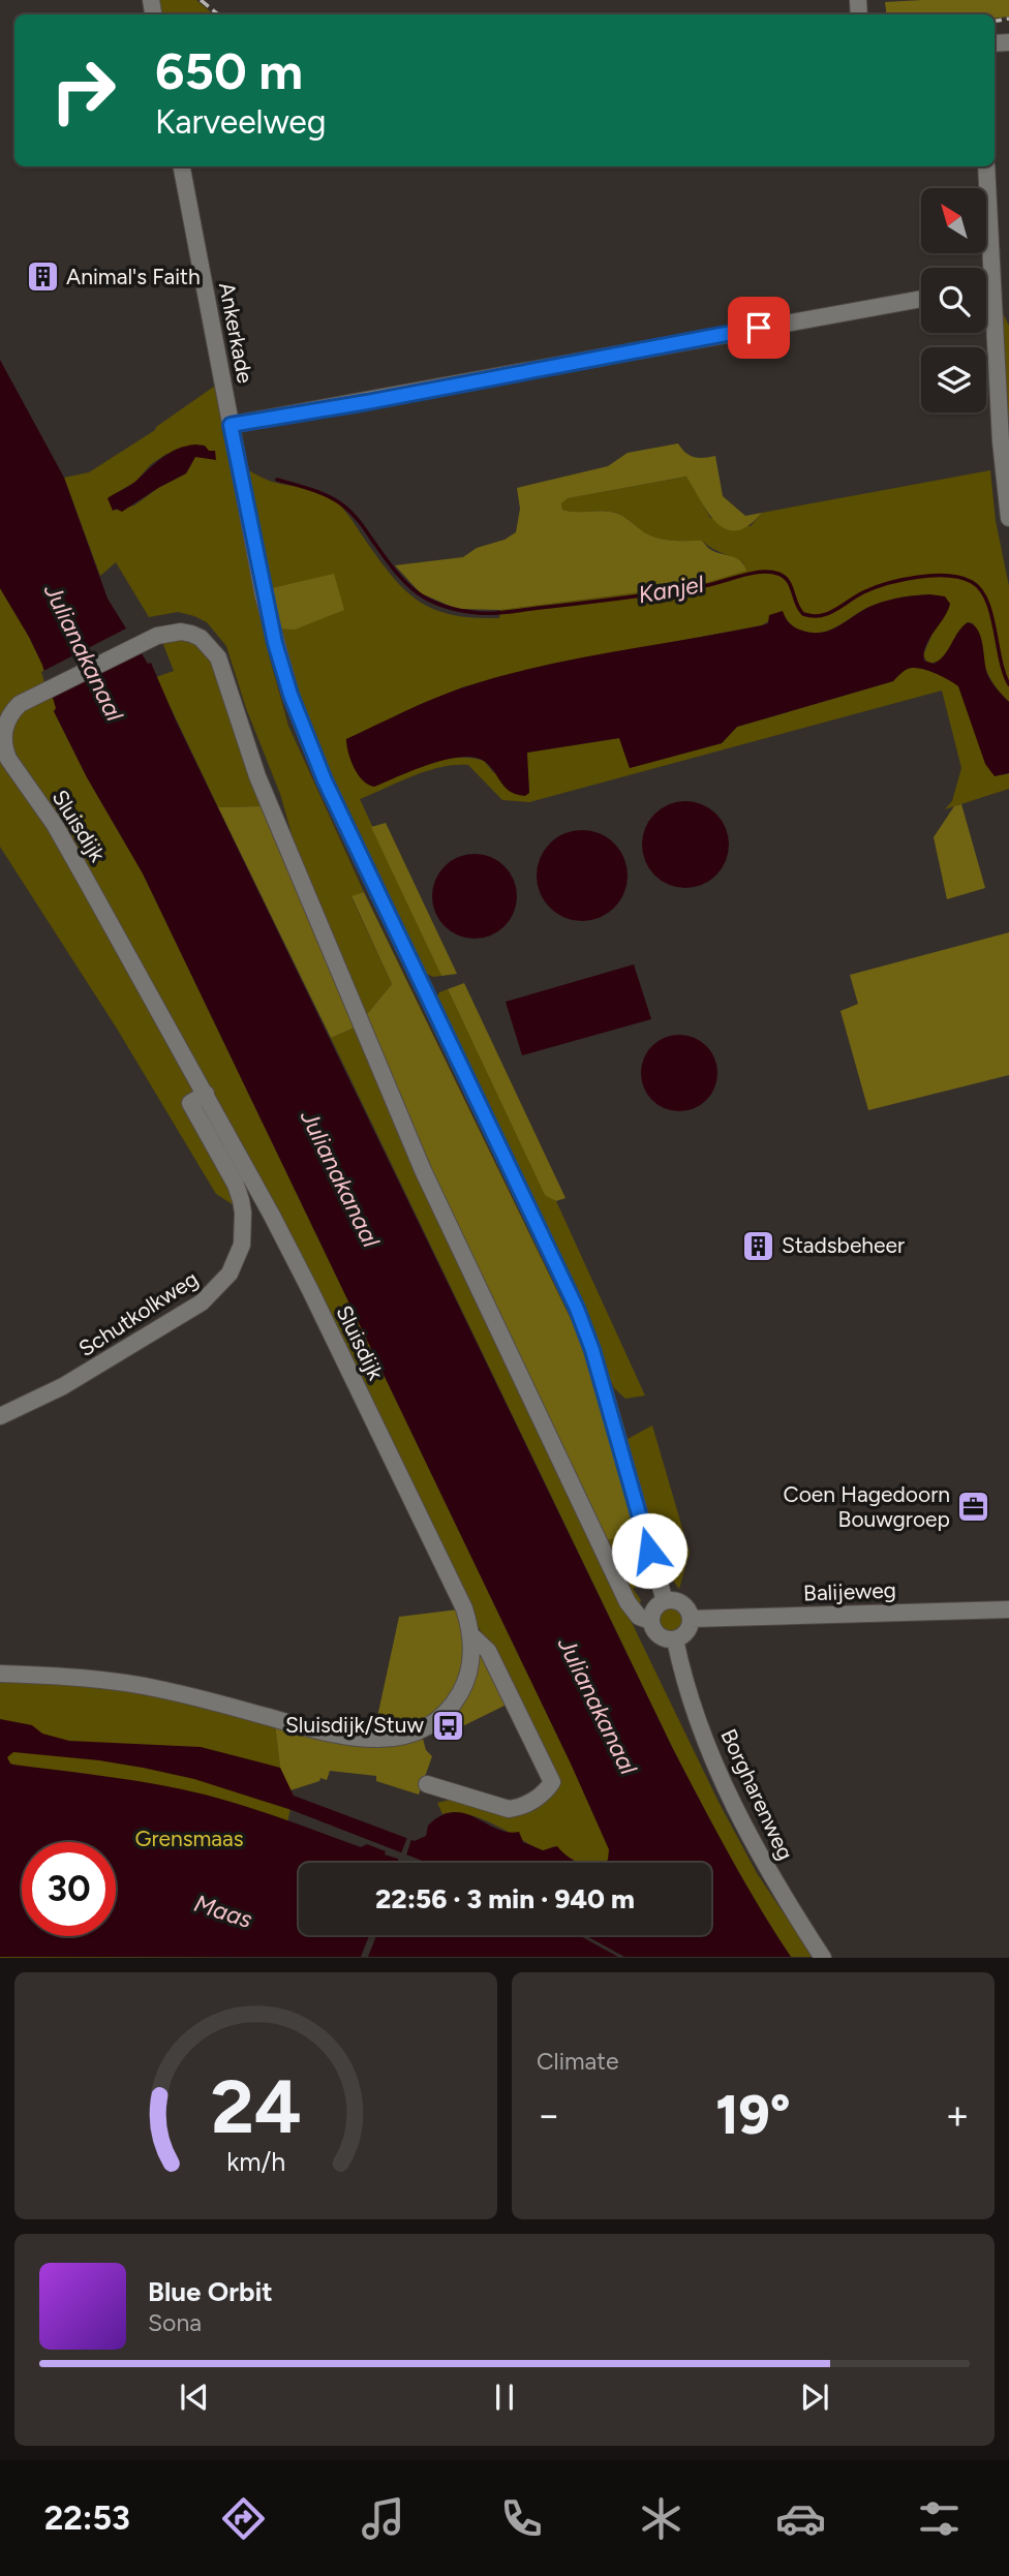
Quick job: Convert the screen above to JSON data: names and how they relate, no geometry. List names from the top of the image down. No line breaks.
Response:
{"streets":{"street":["Ankerkade","Sluisdijk","Schutkolkweg","Balijeweg","Borgharenweg"]},"crossings":[["Ankerkade","Sluisdijk"],["Ankerkade","Balijeweg"],["Ankerkade","Borgharenweg"],["Sluisdijk","Schutkolkweg"],["Sluisdijk","Balijeweg"],["Sluisdijk","Borgharenweg"],["Balijeweg","Borgharenweg"]],"water":["Kanjel","Julianakanaal","Maas"],"parks":["Grensmaas"],"places":{"building":["Animal's Faith","Stadsbeheer"],"office":["Coen Hagedoorn Bouwgroep"],"bus stop":["Sluisdijk/Stuw"]},"north":"top left","page":{"turn":["650 m","Karveelweg"],"limit":"30","trip":"22:56 · 3 min · 940 m","tile":"Climate","heat":["−","19°","+"],"song":["Blue Orbit","Sona"],"tabs":"22:53","gauge":["24","km/h"]}}
